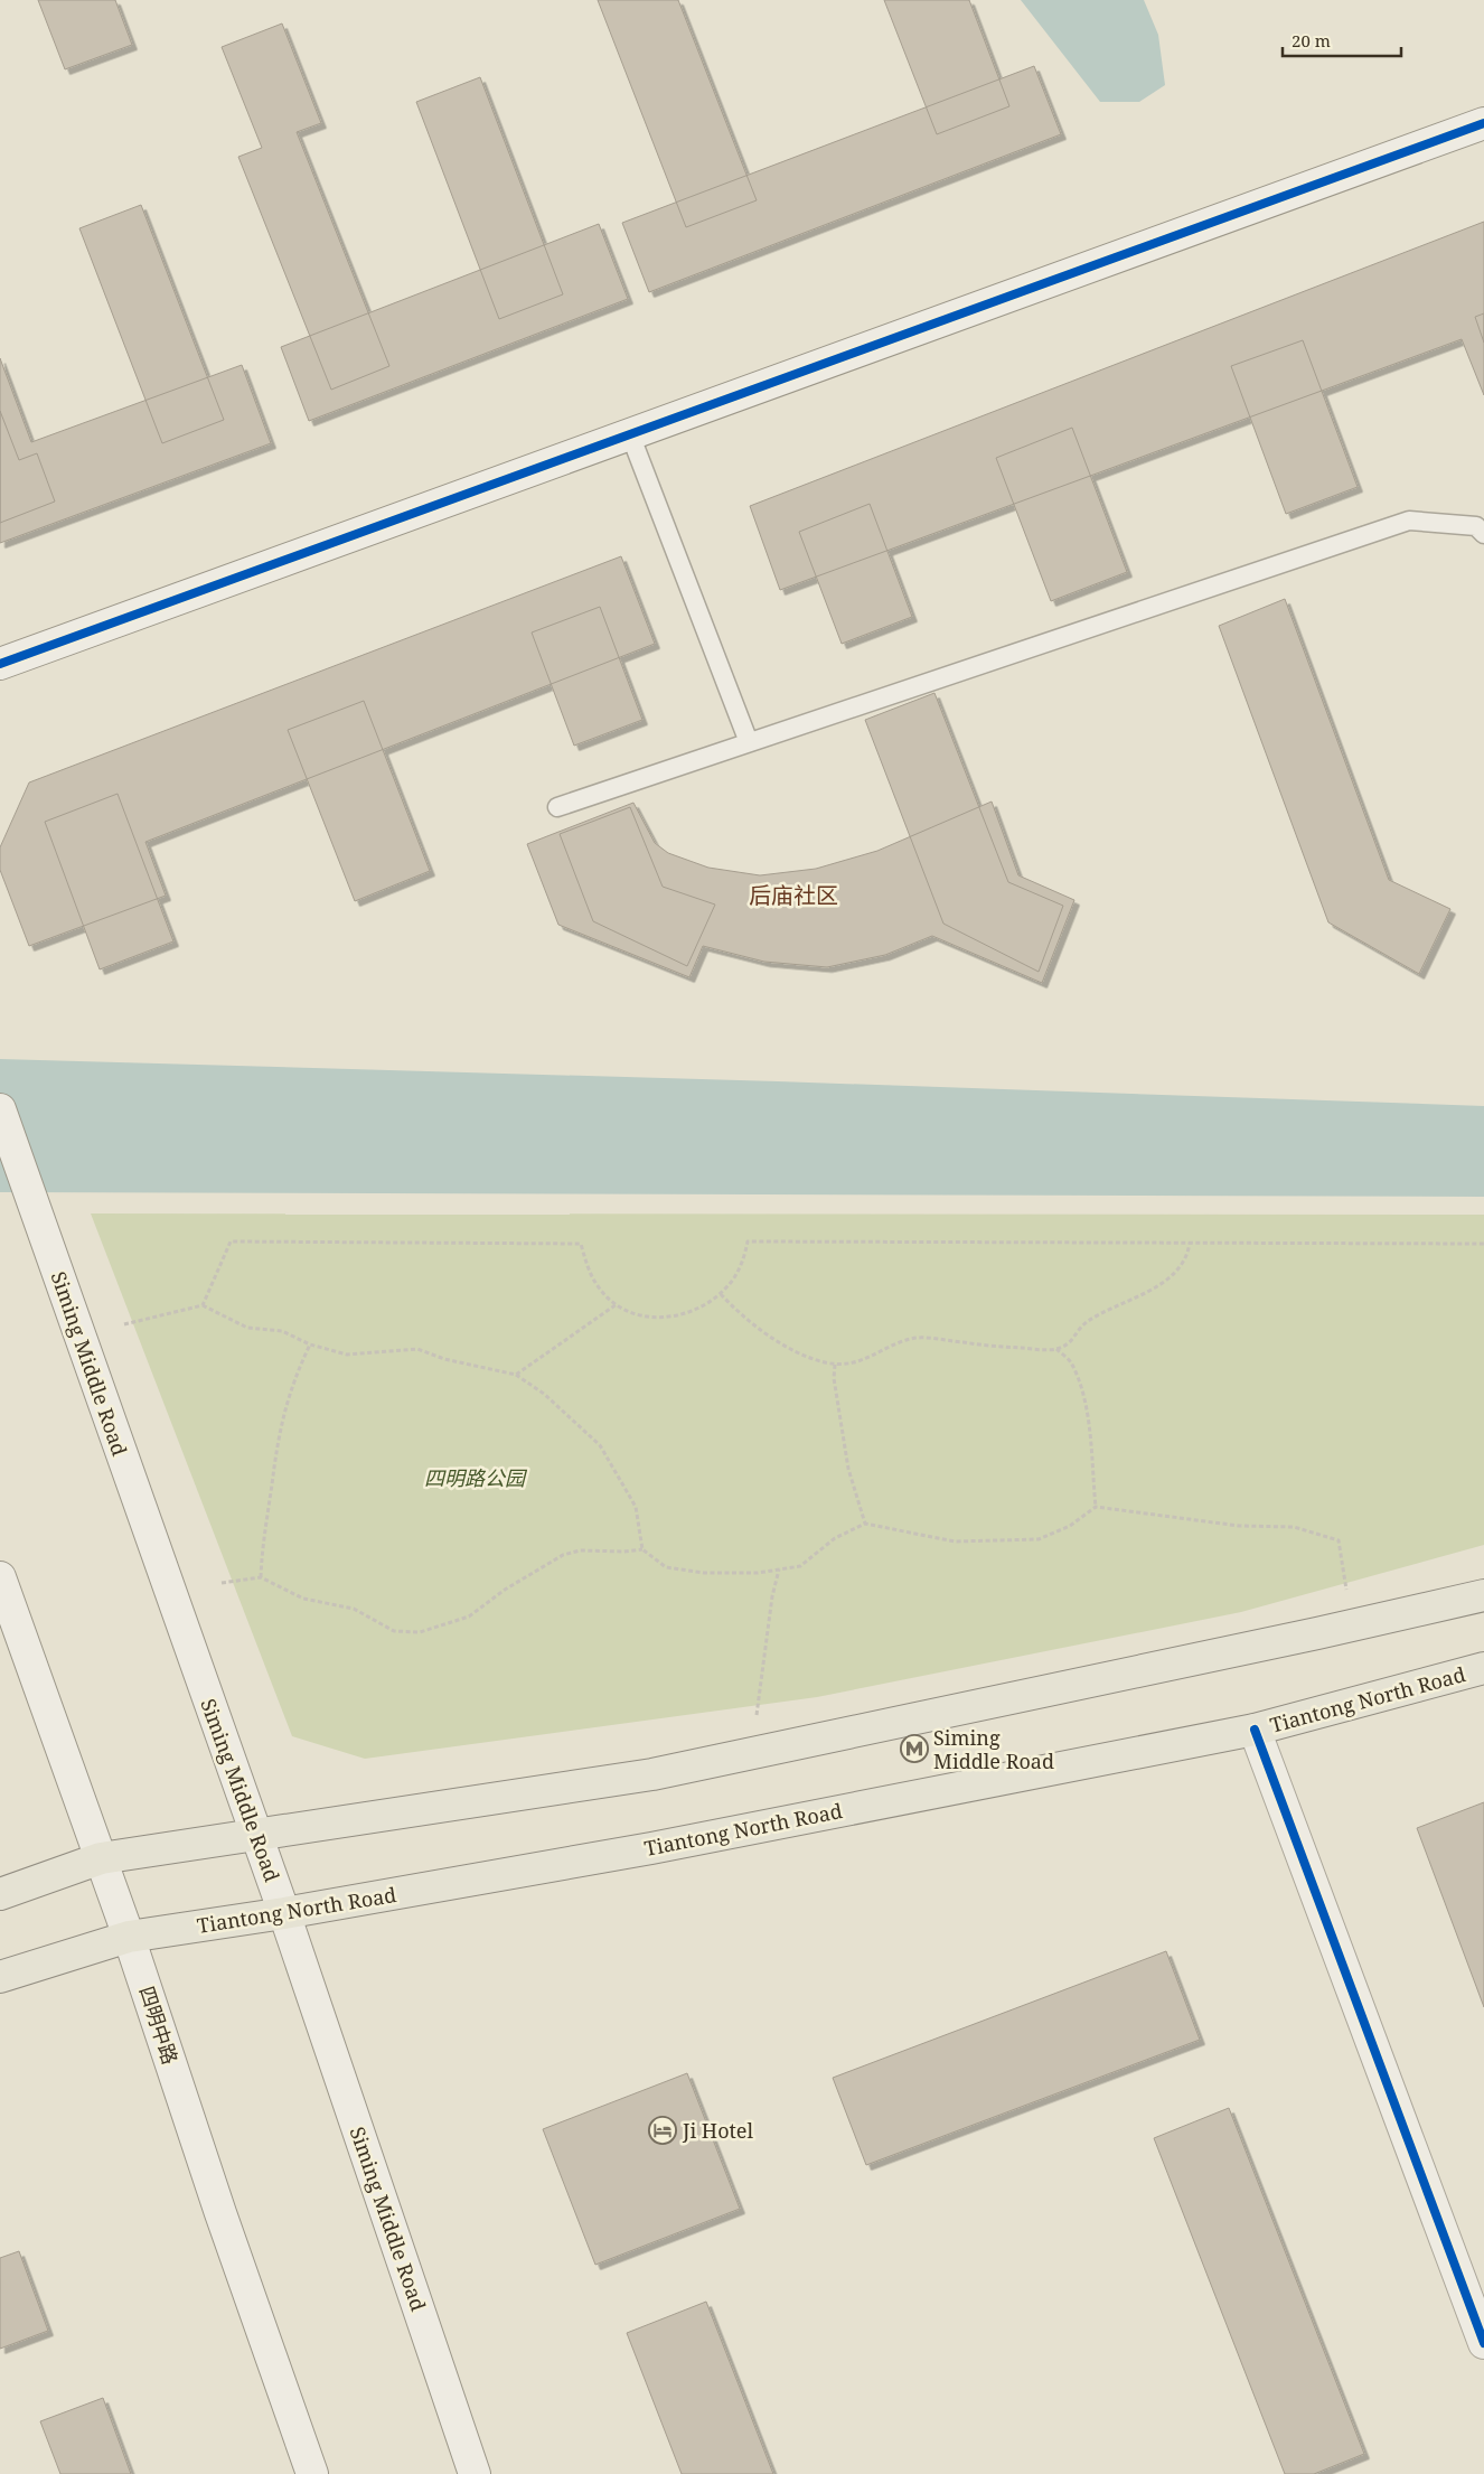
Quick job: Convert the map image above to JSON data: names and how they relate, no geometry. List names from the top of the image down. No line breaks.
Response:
{"streets":{"main road":["Siming Middle Road","Tiantong North Road","四明中路"]},"crossings":[["Siming Middle Road","Tiantong North Road"],["Tiantong North Road","四明中路"]],"districts":["后庙社区"],"parks":["四明路公园"],"places":{"metro station":["Siming Middle Road"],"hotel":["Ji Hotel"]},"scale_bar":"20 m"}
